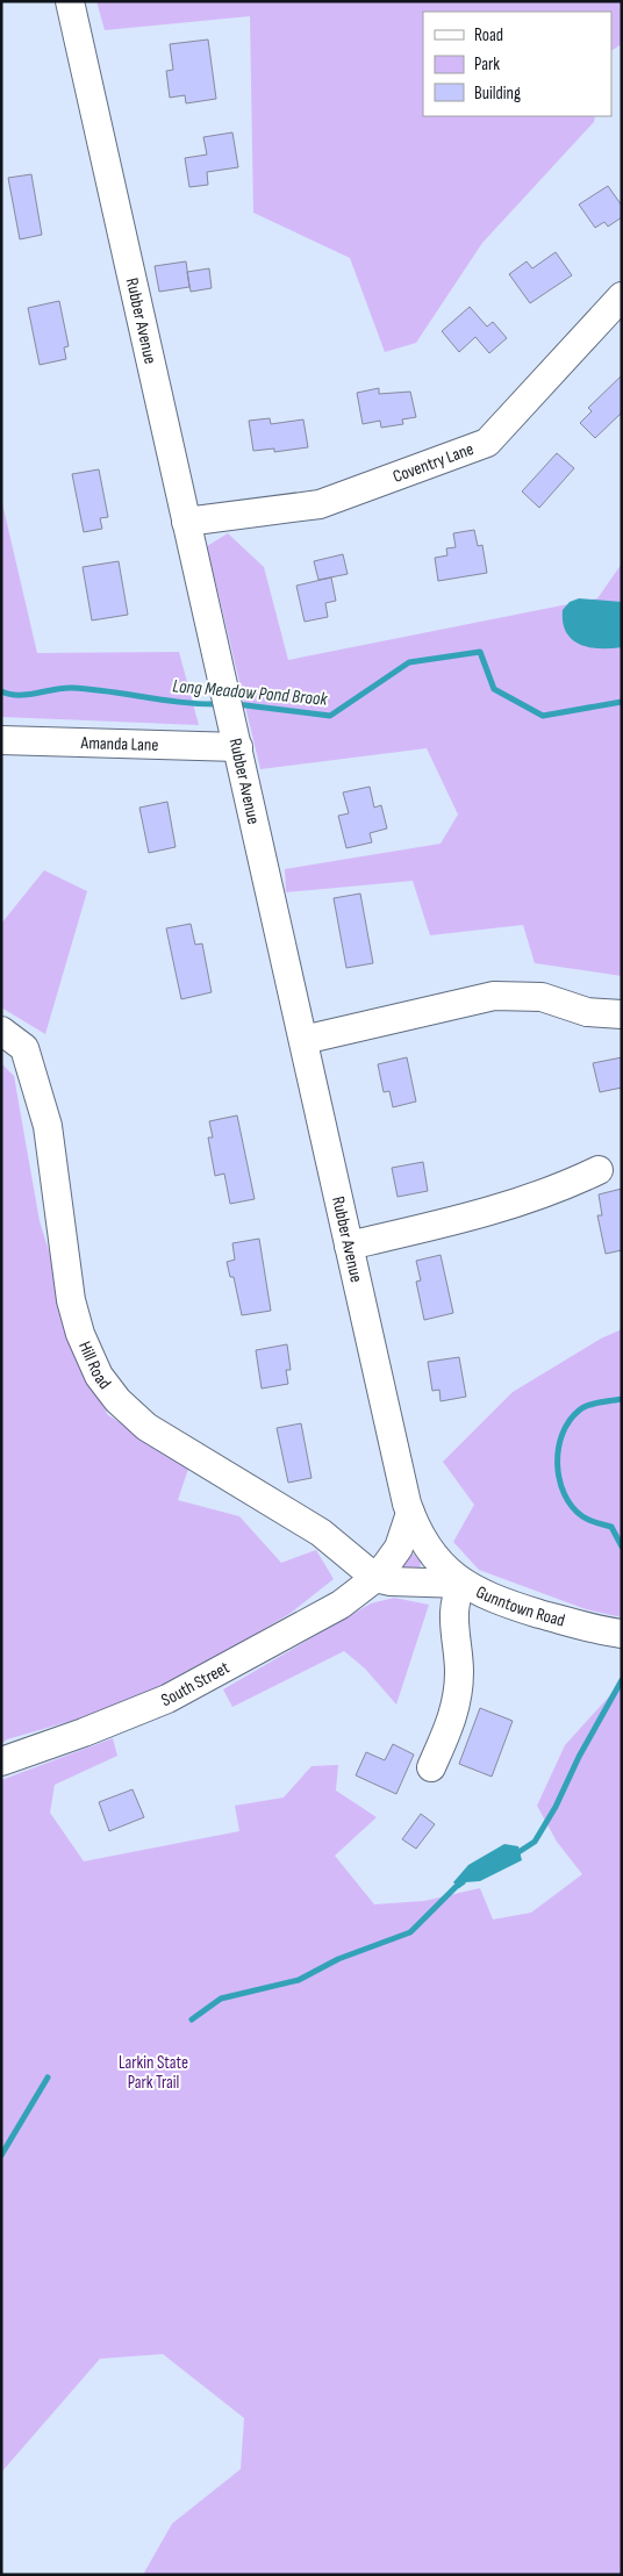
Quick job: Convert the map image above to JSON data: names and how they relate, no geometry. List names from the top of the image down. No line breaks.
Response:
{"streets":{"street":["Rubber Avenue","Coventry Lane","Amanda Lane","Hill Road","Gunntown Road","South Street"]},"crossings":[["Rubber Avenue","Coventry Lane"],["Rubber Avenue","Amanda Lane"],["Rubber Avenue","Gunntown Road"],["Rubber Avenue","South Street"],["Hill Road","South Street"]],"water":["Long Meadow Pond Brook"],"parks":["Larkin State Park Trail"],"legend":["Road","Park","Building"]}
